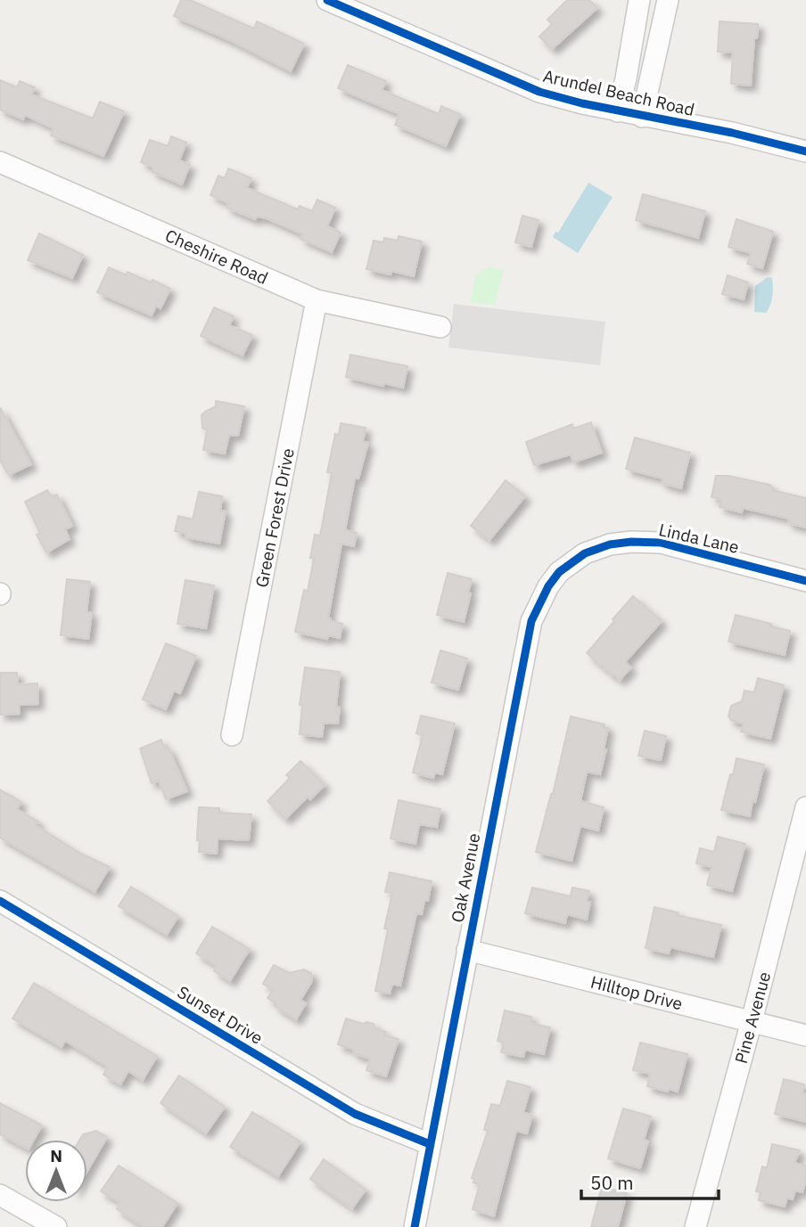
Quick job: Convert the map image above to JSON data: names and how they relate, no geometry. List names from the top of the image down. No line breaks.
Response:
{"streets":{"street":["Arundel Beach Road","Cheshire Road","Green Forest Drive","Linda Lane","Oak Avenue","Hilltop Drive","Sunset Drive","Pine Avenue"]},"crossings":[["Cheshire Road","Green Forest Drive"],["Linda Lane","Oak Avenue"],["Oak Avenue","Hilltop Drive"],["Oak Avenue","Sunset Drive"],["Hilltop Drive","Pine Avenue"]],"scale_bar":"50 m","north":"top"}
